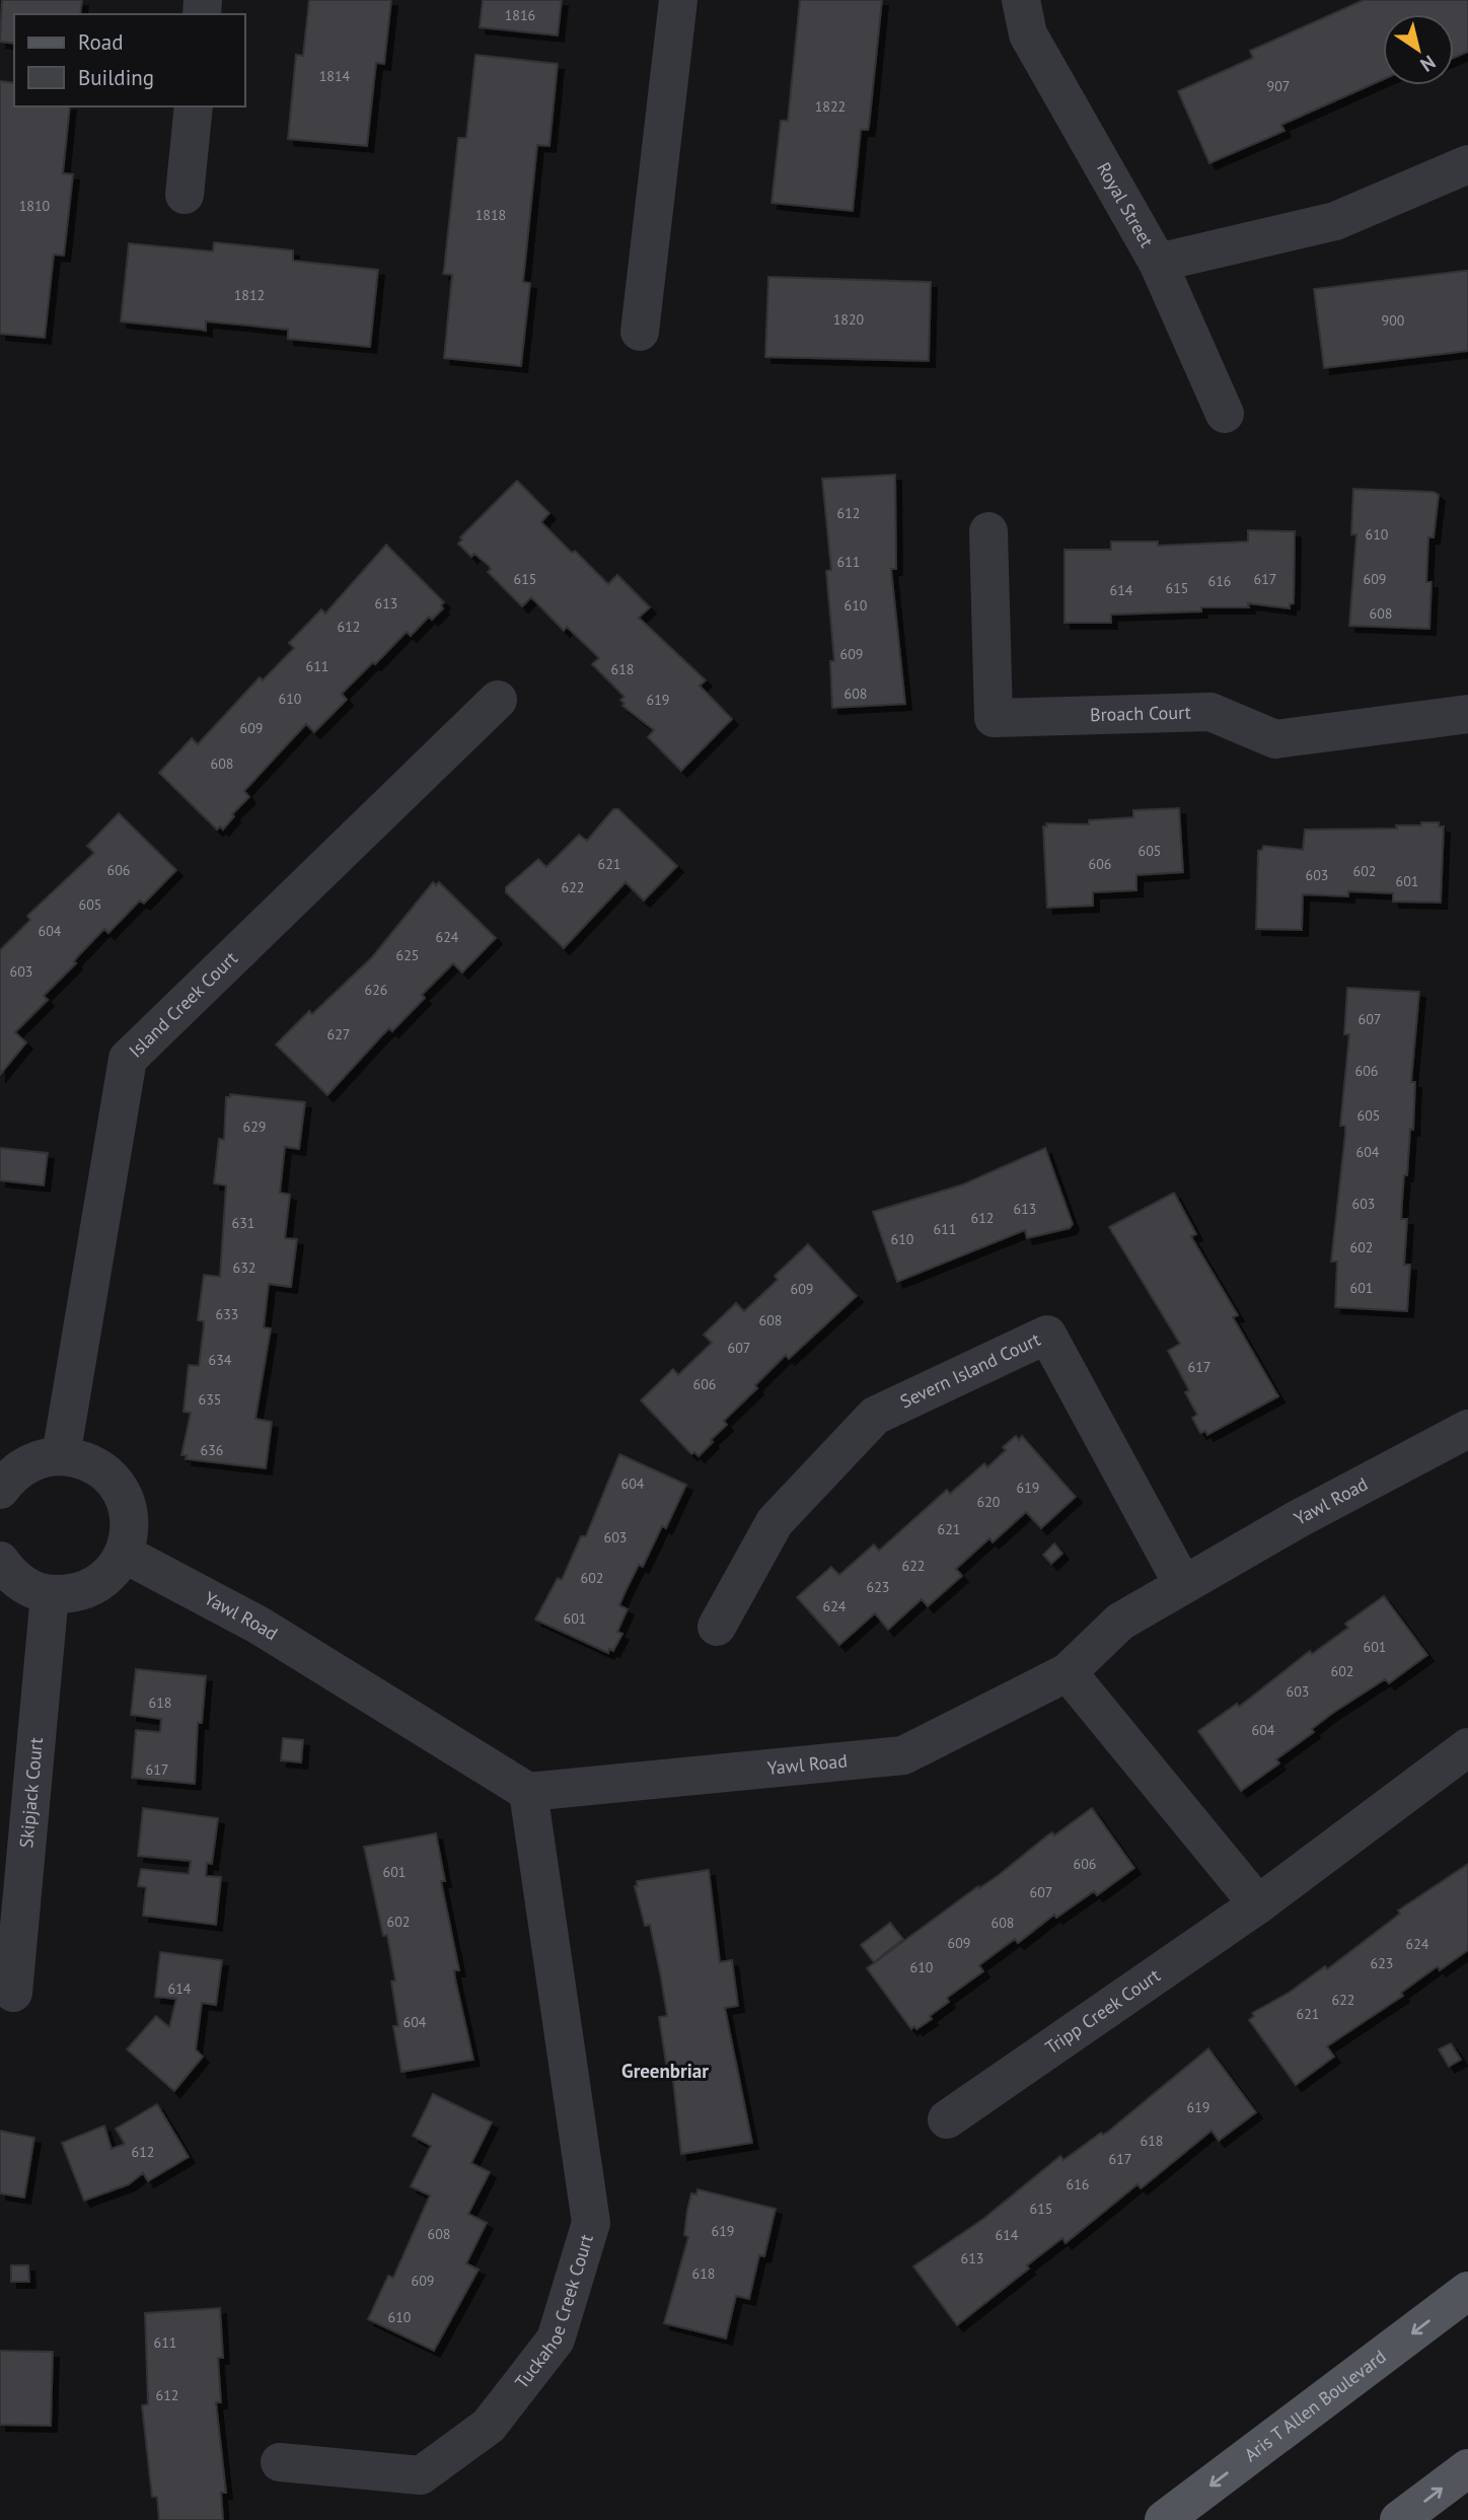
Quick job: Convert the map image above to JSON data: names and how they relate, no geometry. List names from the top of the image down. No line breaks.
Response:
{"streets":{"main road":["Aris T Allen Boulevard"],"street":["Royal Street","Broach Court","Island Creek Court","Severn Island Court","Yawl Road","Skipjack Court","Tripp Creek Court","Tuckahoe Creek Court"]},"crossings":[["Severn Island Court","Yawl Road"],["Yawl Road","Tuckahoe Creek Court"]],"one_way":["Aris T Allen Boulevard"],"districts":["Greenbriar"],"house_numbers":["1816","1814","907","1822","1810","1818","1812","1820","900","612","610","611","615","617","609","616","615","614","613","610","608","612","609","611","618","608","610","619","609","608","605","621","606","606","602","603","601","622","605","604","624","625","603","626","607","627","606","605","629","604","603","613","612","631","611","610","602","632","601","609","633","608","607","634","617","606","635","636","604","619","620","621","603","622","602","623","624","601","601","602","603","618","604","617","606","601","607","602","608","609","624","623","610","614","622","621","604","619","618","612","617","616","615","619","608","614","613","618","609","610","611","612"],"legend":["Road","Building"],"north":"bottom right"}
